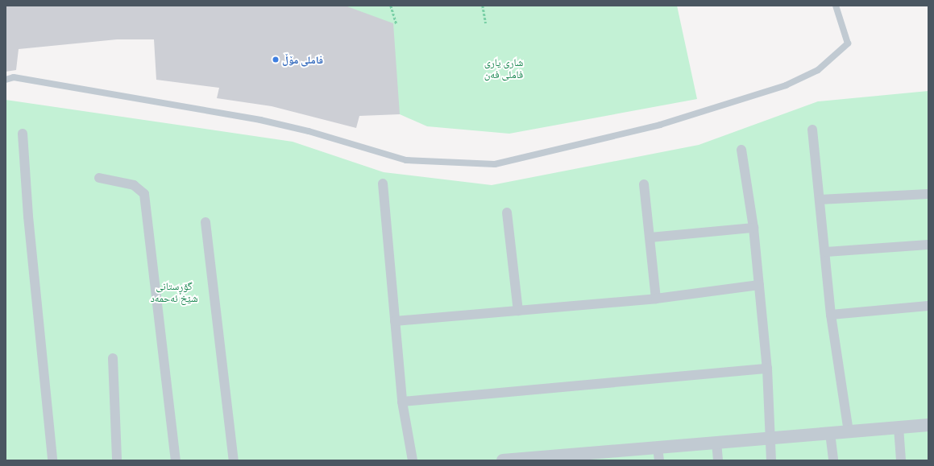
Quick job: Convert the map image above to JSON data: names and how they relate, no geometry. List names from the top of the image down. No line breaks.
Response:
{"parks":["شاری یاری فاملی فەن","گۆڕستانی شێخ ئەحمەد"],"places":["فاملی مۆڵ"]}
